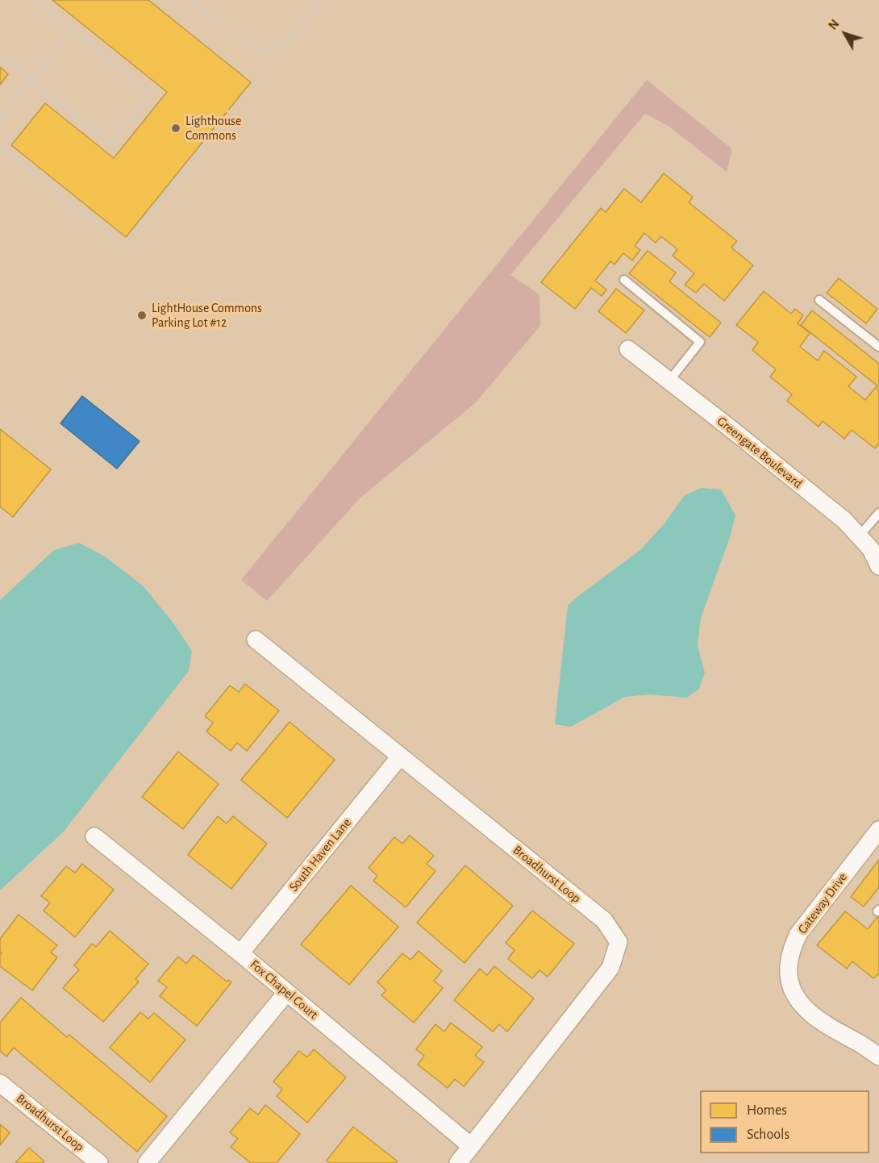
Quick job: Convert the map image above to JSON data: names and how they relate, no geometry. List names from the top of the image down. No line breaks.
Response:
{"streets":{"street":["Greengate Boulevard","South Haven Lane","Broadhurst Loop","Gateway Drive","Fox Chapel Court"]},"crossings":[["South Haven Lane","Broadhurst Loop"],["South Haven Lane","Fox Chapel Court"],["Broadhurst Loop","Fox Chapel Court"]],"places":["Lighthouse Commons","LightHouse Commons Parking Lot #12"],"legend":["Homes","Schools"],"north":"top left"}
